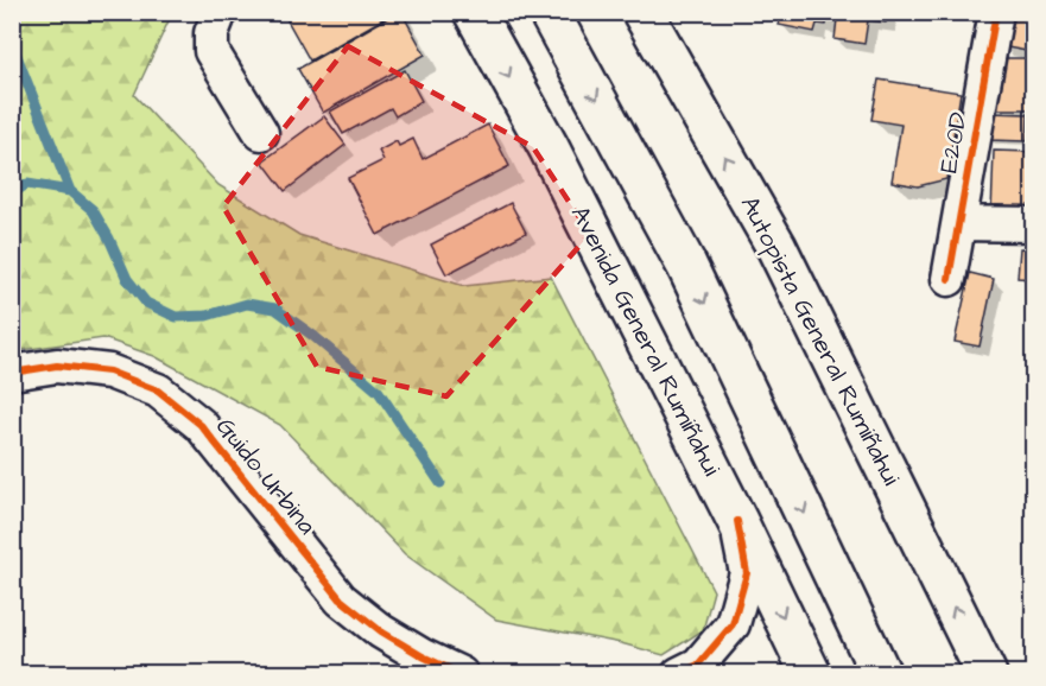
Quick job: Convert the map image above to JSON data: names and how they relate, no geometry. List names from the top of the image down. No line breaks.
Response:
{"streets":{"main road":["Avenida General Rumiñahui","Autopista General Rumiñahui"],"street":["E20D","Guido Urbina"]}}
